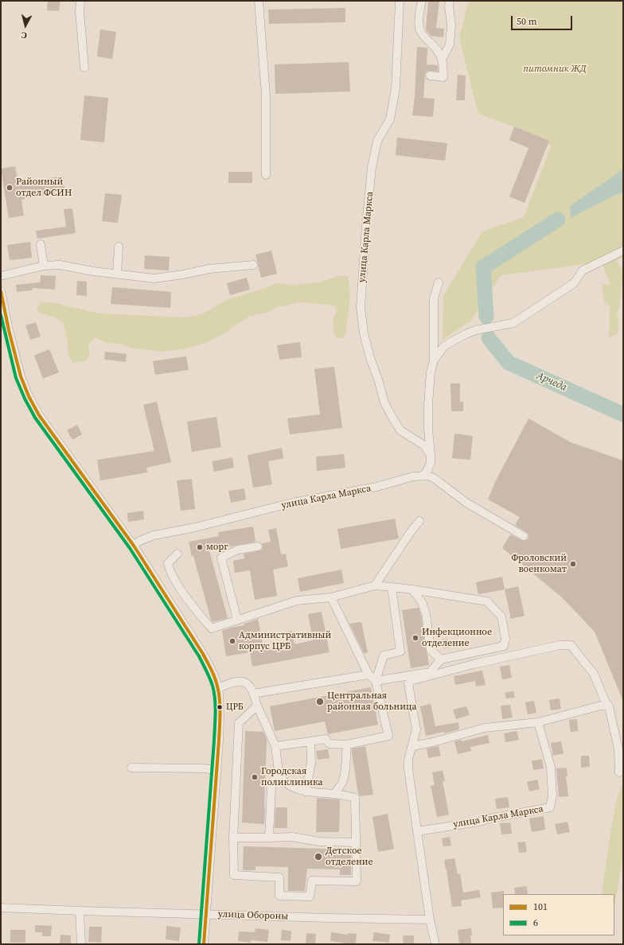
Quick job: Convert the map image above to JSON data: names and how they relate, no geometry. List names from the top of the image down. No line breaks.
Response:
{"streets":{"street":["улица Карла Маркса","улица Обороны"]},"water":["Арчеда"],"parks":["питомник ЖД"],"places":["Районный отдел ФСИН","морг","Фроловский военкомат","Инфекционное отделение","Административный корпус ЦРБ","Центральная районная больница","ЦРБ","Городская поликлиника","Детское отделение"],"lines":["transit line 101","transit line 6"],"legend":["101","6"],"scale_bar":"50 m","north":"bottom"}
